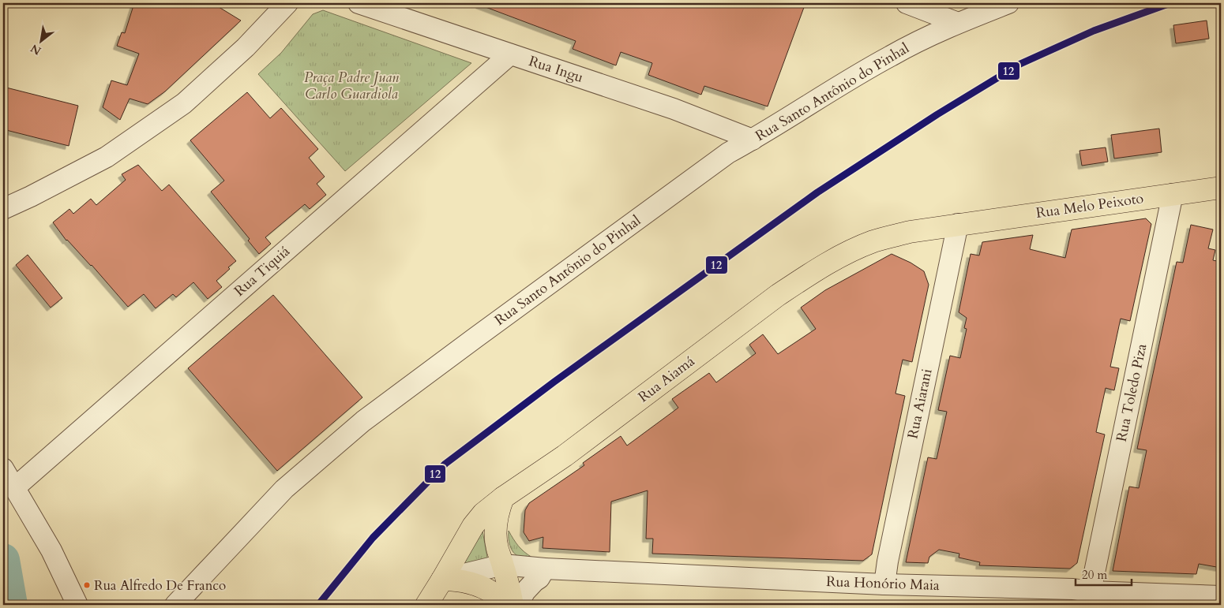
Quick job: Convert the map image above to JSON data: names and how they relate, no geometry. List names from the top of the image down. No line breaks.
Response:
{"streets":{"main road":["Rua Melo Peixoto","Rua Aiamá"],"street":["Rua Ingu","Rua Santo Antônio do Pinhal","Rua Tiquiá","Rua Toledo Piza","Rua Aiarani","Rua Honório Maia"]},"crossings":[["Rua Ingu","Rua Santo Antônio do Pinhal"],["Rua Ingu","Rua Tiquiá"],["Rua Melo Peixoto","Rua Aiamá"],["Rua Melo Peixoto","Rua Toledo Piza"],["Rua Melo Peixoto","Rua Aiarani"],["Rua Aiamá","Rua Aiarani"],["Rua Aiamá","Rua Honório Maia"],["Rua Toledo Piza","Rua Honório Maia"],["Rua Aiarani","Rua Honório Maia"]],"parks":["Praça Padre Juan Carlo Guardiola"],"places":["Rua Alfredo De Franco"],"lines":["transit line 12"],"scale_bar":"20 m","north":"bottom left"}
